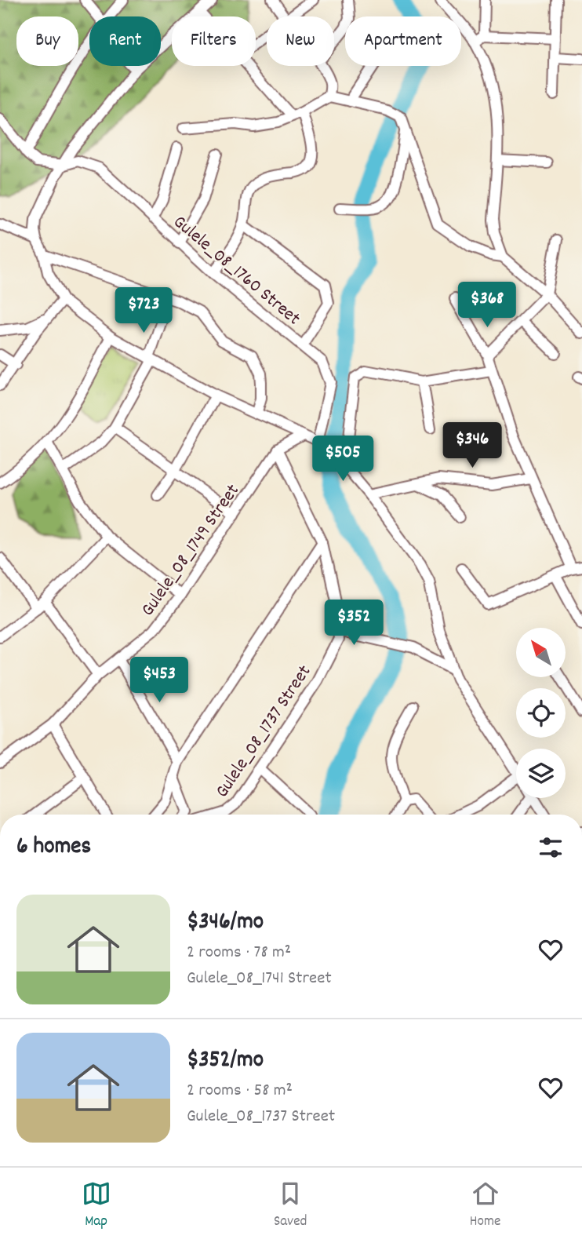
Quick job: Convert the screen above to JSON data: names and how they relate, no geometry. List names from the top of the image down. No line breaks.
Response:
{"streets":{"street":["Gulele_08_1760 Street","Gulele_08_1749 Street","Gulele_08_1737 Street"]},"crossings":[["Gulele_08_1749 Street","Gulele_08_1737 Street"]],"north":"top left","page":{"chip":["Buy","Rent","Filters","New","Apartment"],"price":["$368","$723","$346","$505","$352","$453"],"heading":"6 homes","list":[{"name":"$346/mo","note":"2 rooms · 78 m² · Gulele_08_1741 Street"},{"name":"$352/mo","note":"2 rooms · 58 m² · Gulele_08_1737 Street"}],"tabs":["Map","Saved","Home"]}}
